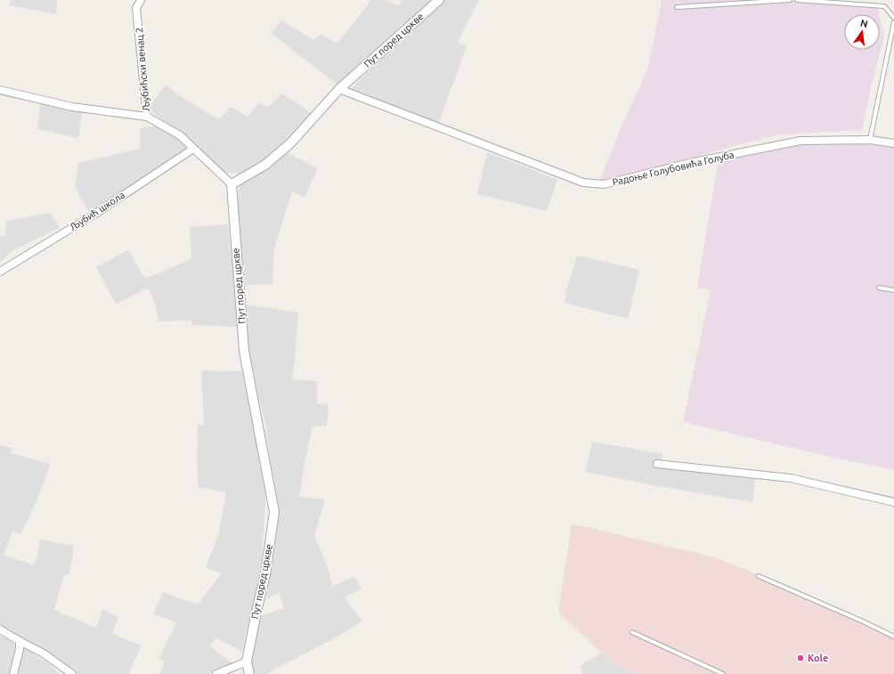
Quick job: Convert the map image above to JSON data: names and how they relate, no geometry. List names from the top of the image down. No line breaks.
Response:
{"streets":{"street":["Пут поред цркве","Љубићски венац 2","Радоње Голубовића Голуба","Љубић школа"]},"crossings":[["Пут поред цркве","Љубићски венац 2"],["Пут поред цркве","Радоње Голубовића Голуба"],["Љубићски венац 2","Љубић школа"]],"places":["Kole"],"north":"top"}
